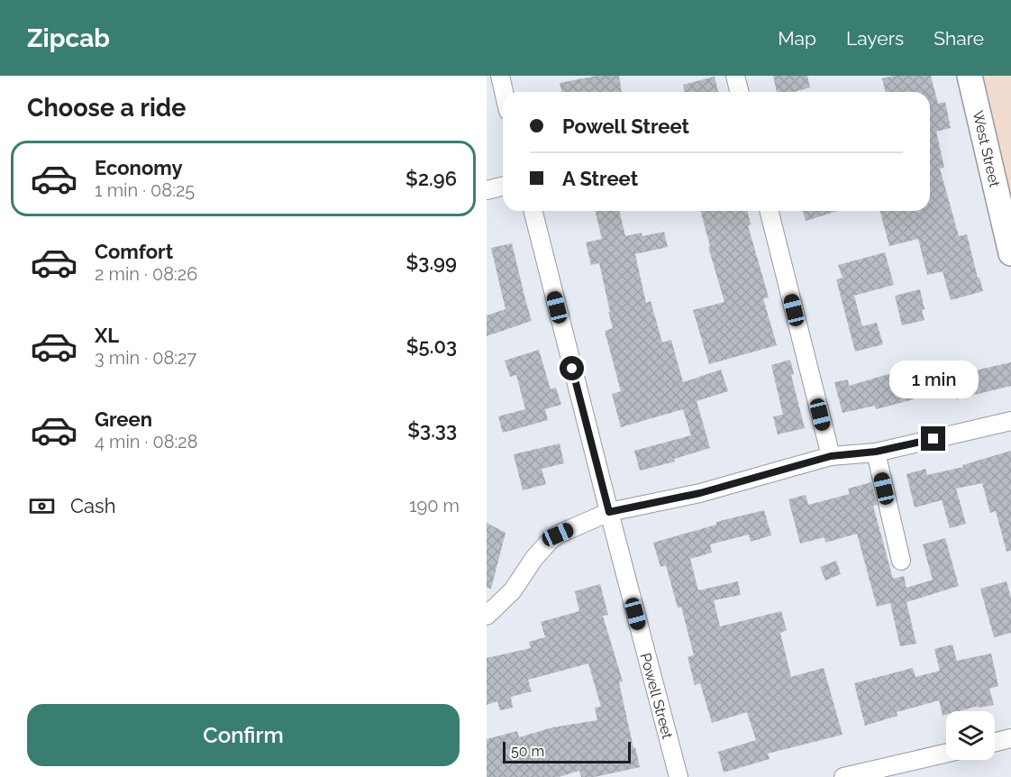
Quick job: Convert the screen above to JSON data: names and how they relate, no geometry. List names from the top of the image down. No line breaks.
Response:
{"streets":{"street":["West Street","Powell Street"]},"scale_bar":"50 m","page":{"header":"Zipcab","nav":["Map","Layers","Share"],"heading":"Choose a ride","banner":["Powell Street","A Street"],"list":[{"name":"Economy","note":"1 min · 08:25","value":"$2.96"},{"name":"Comfort","note":"2 min · 08:26","value":"$3.99"},{"name":"XL","note":"3 min · 08:27","value":"$5.03"},{"name":"Green","note":"4 min · 08:28","value":"$3.33"}],"bubble":"1 min","pay":["Cash","190 m"],"buttons":"Confirm","scale":"50 m"}}
